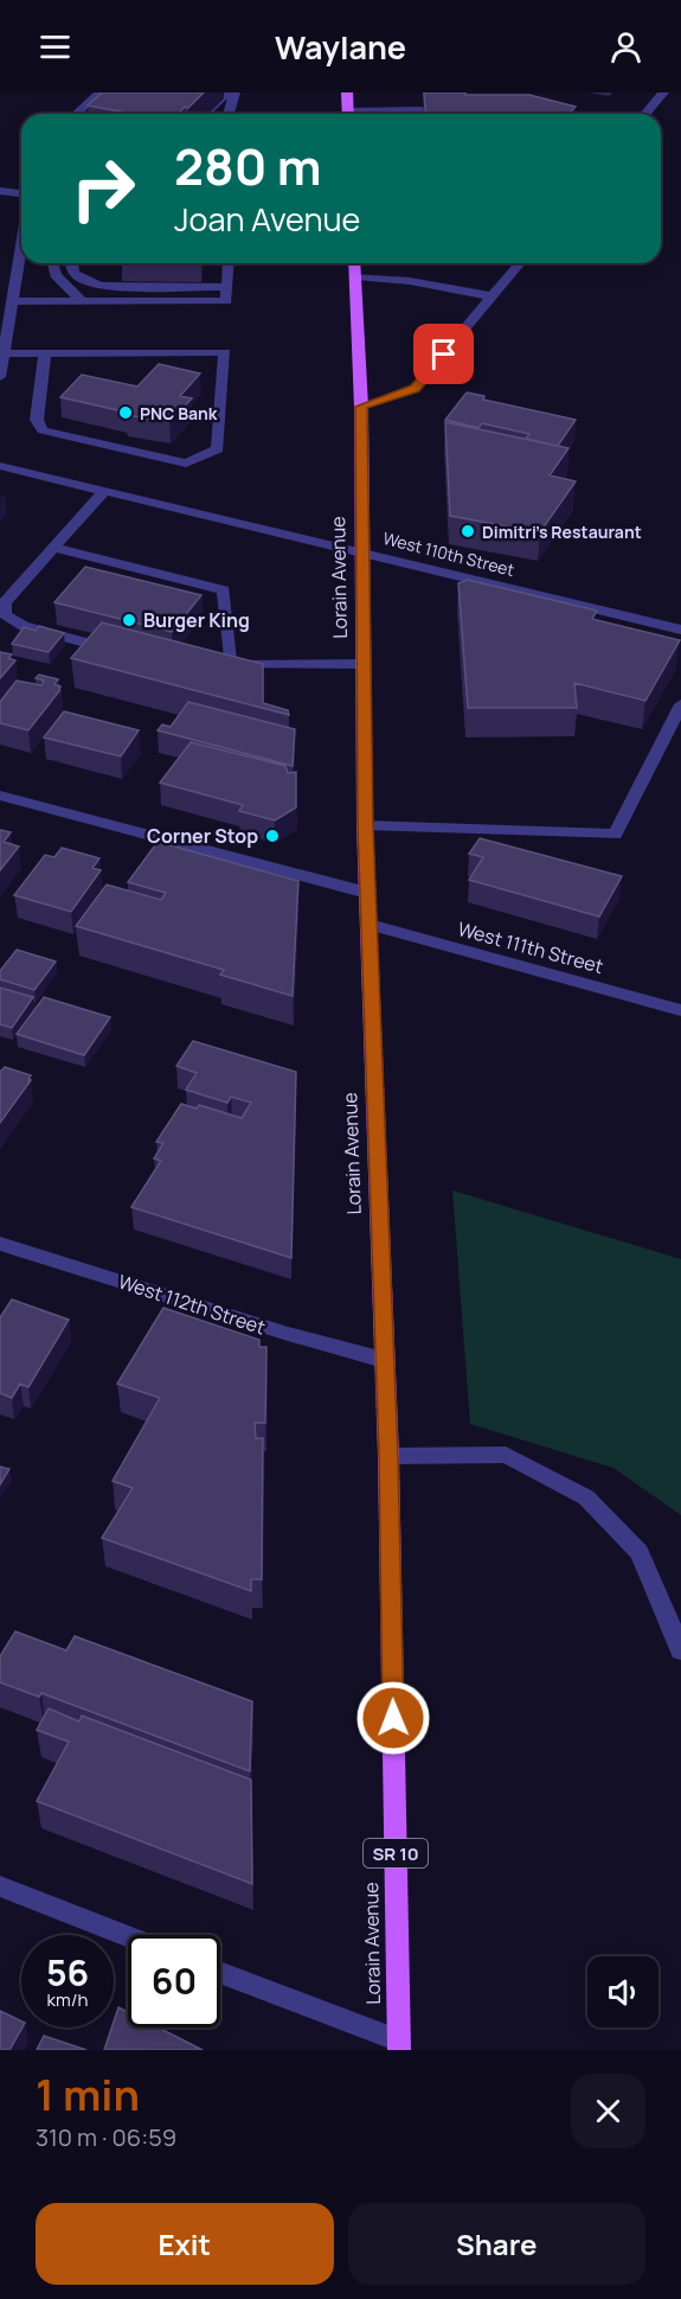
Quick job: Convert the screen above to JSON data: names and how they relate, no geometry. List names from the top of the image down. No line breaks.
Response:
{"streets":{"main road":["Lorain Avenue","SR 10"],"street":["West 110th Street","West 111th Street","West 112th Street"]},"crossings":[["West 110th Street","Lorain Avenue"],["Lorain Avenue","West 111th Street"],["Lorain Avenue","West 112th Street"]],"places":["PNC Bank","Dimitri's Restaurant","Burger King","Corner Stop"],"page":{"header":"Waylane","turn":["280 m","Joan Avenue"],"speed":"56 km/h","limit":"60","heading":["1 min","310 m · 06:59"],"buttons":["Exit","Share"]}}
